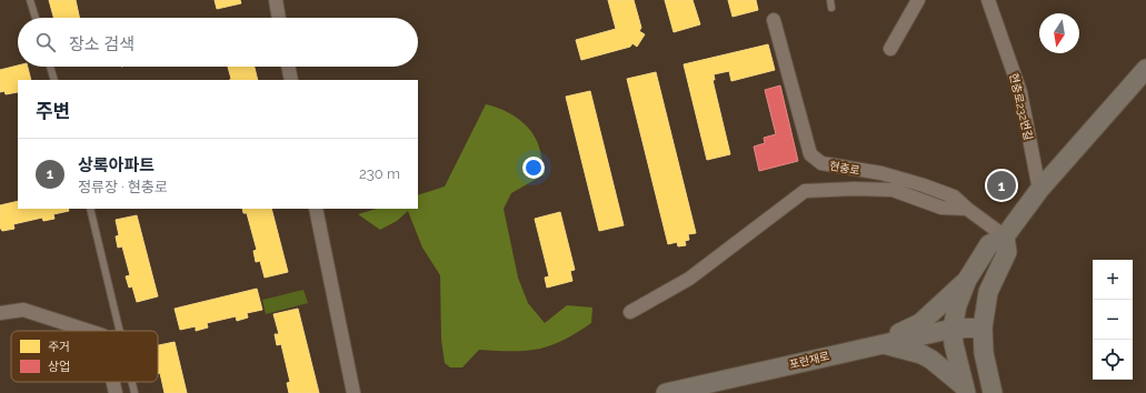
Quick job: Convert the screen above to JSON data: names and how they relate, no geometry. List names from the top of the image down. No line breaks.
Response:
{"streets":{"street":["현충로232번길","현충로","포란재로"]},"legend":["주거","상업"],"north":"bottom","page":{"search":"장소 검색","heading":"주변","list":[{"mark":"1","name":"상록아파트","note":"정류장 · 현충로","value":"230 m"}],"pins":"1","map_buttons":["+","−"]}}
